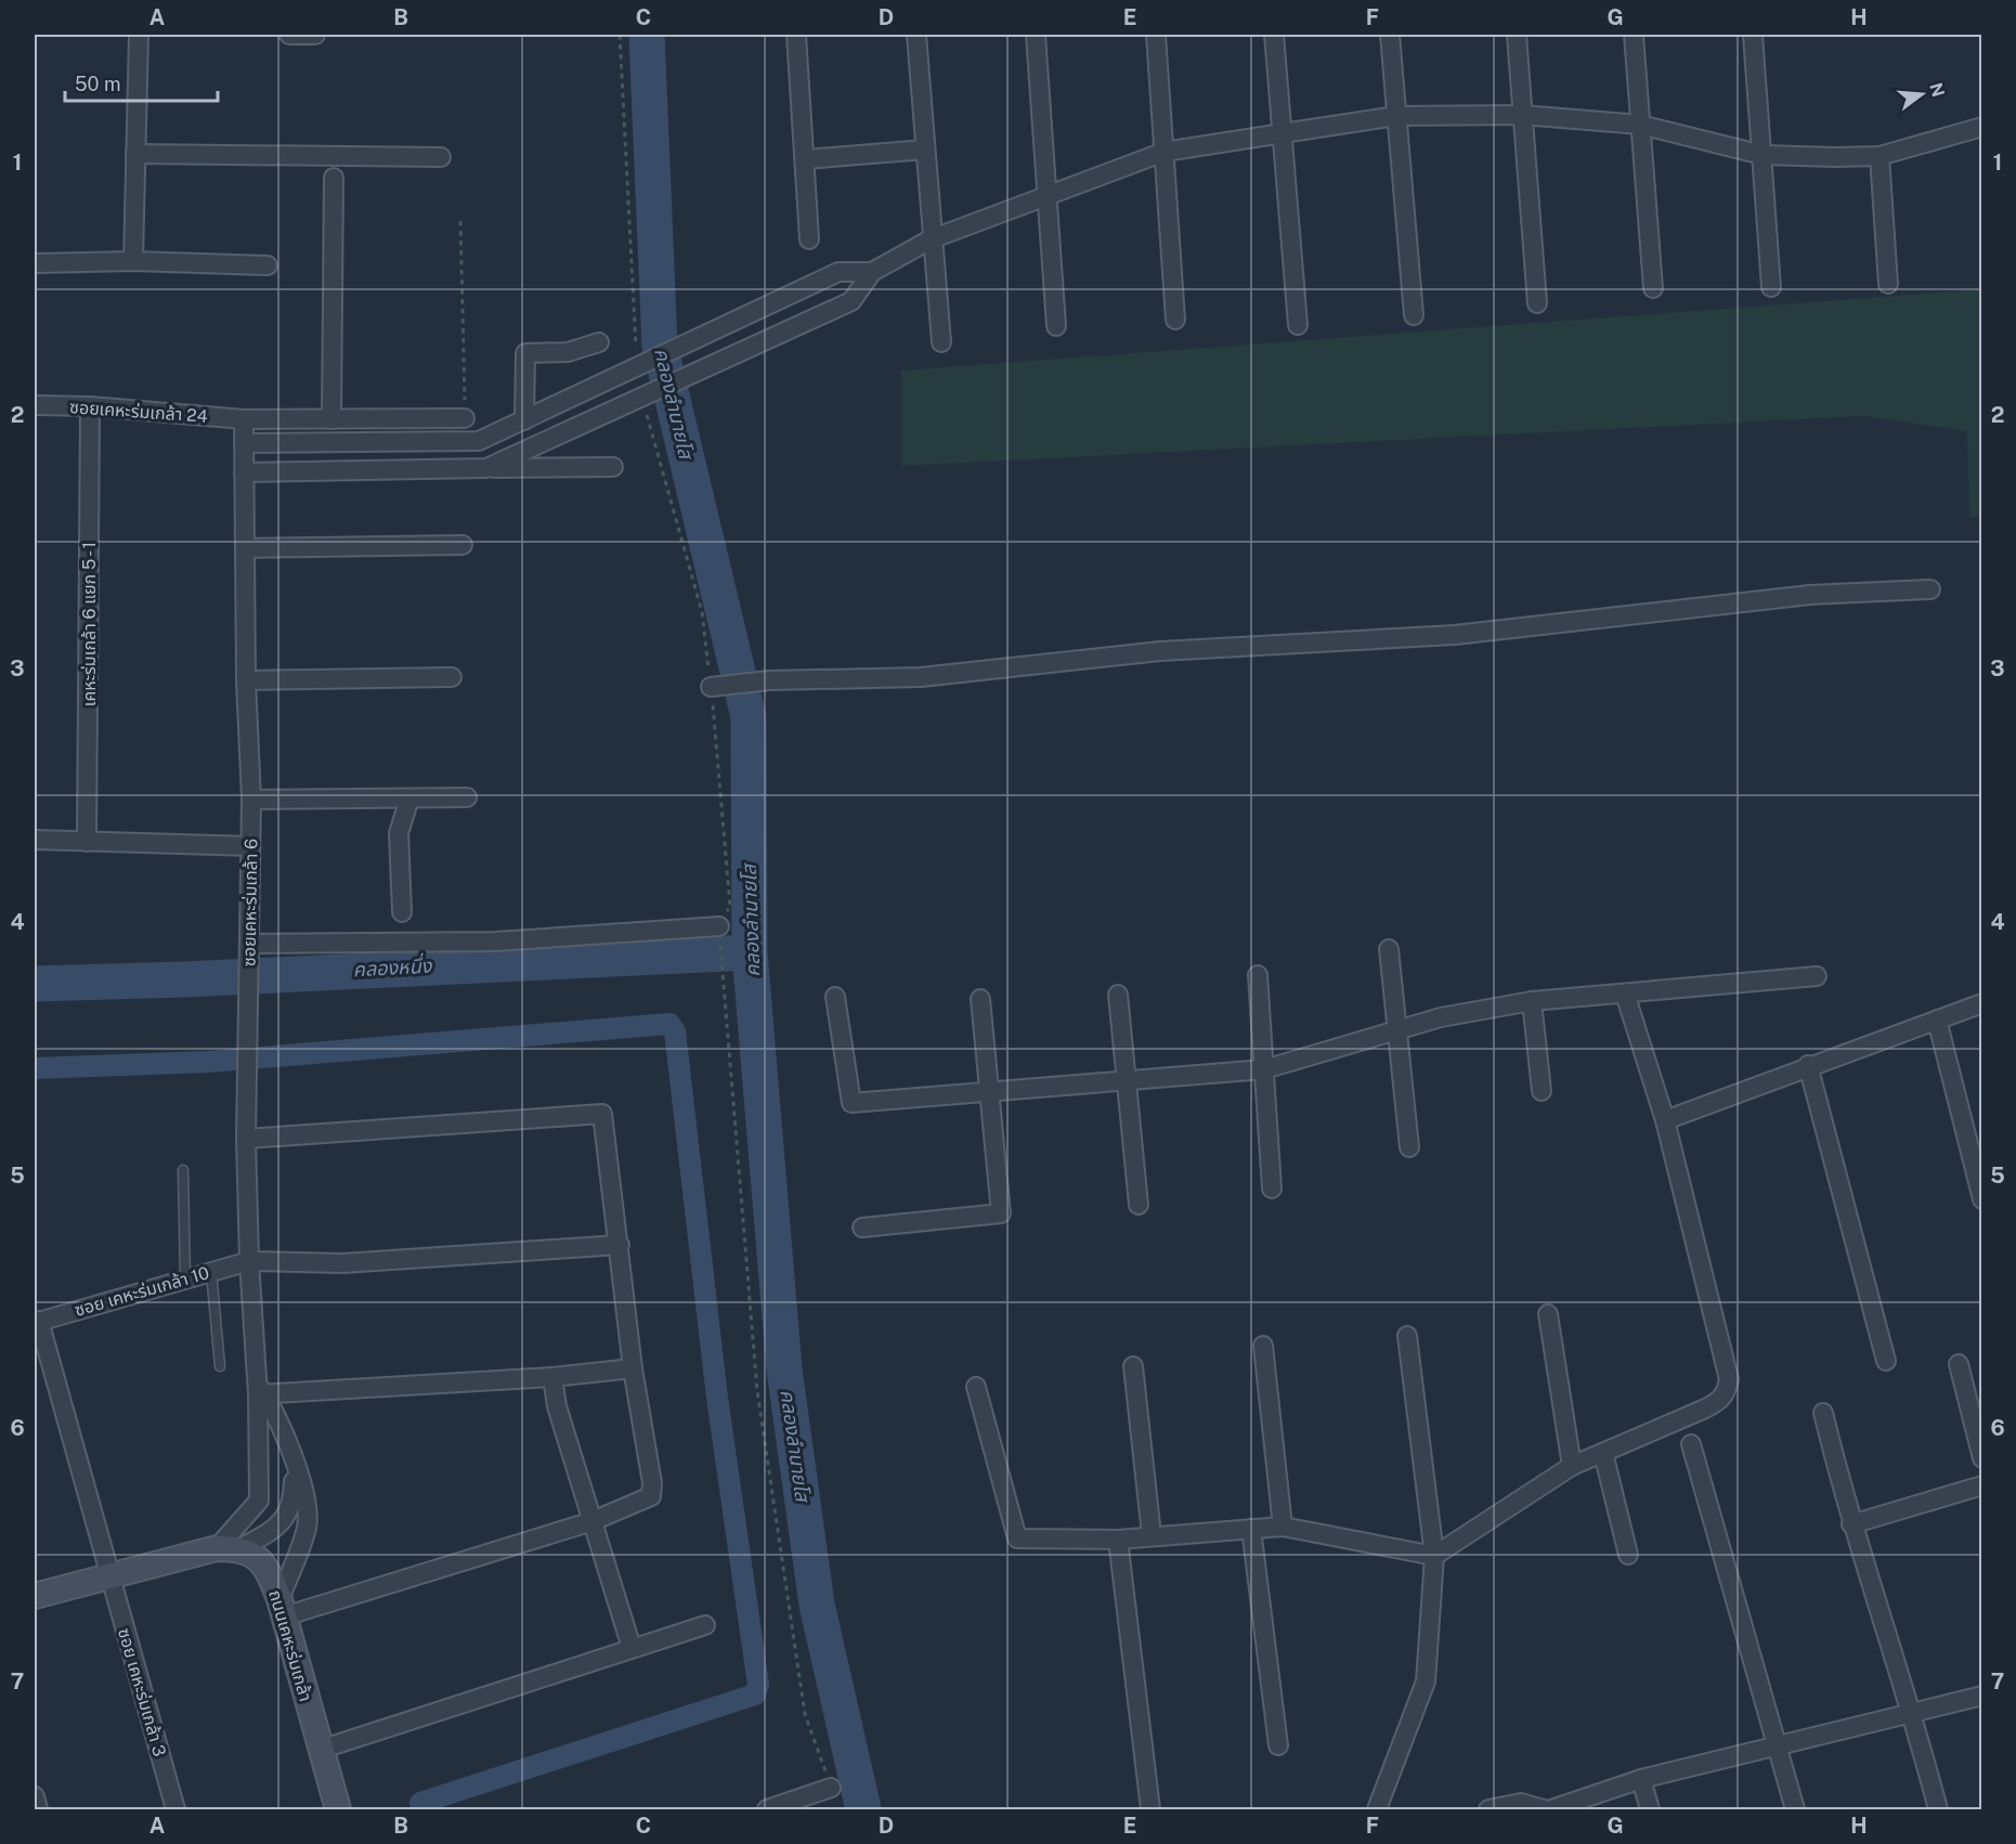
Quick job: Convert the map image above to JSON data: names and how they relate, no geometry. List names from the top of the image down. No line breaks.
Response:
{"streets":{"street":["ซอยเคหะร่มเกล้า 24","เคหะร่มเกล้า 6 แยก 5 - 1","ซอยเคหะร่มเกล้า 6","ซอย เคหะร่มเกล้า 10","ถนนเคหะร่มเกล้า","ซอย เคหะร่มเกล้า 3"]},"crossings":[["ซอยเคหะร่มเกล้า 24","เคหะร่มเกล้า 6 แยก 5 - 1"],["ซอยเคหะร่มเกล้า 24","ซอยเคหะร่มเกล้า 6"],["ซอยเคหะร่มเกล้า 6","ซอย เคหะร่มเกล้า 10"],["ซอยเคหะร่มเกล้า 6","ถนนเคหะร่มเกล้า"],["ซอย เคหะร่มเกล้า 10","ซอย เคหะร่มเกล้า 3"]],"water":["คลองลำนายโส","คลองหนึ่ง"],"scale_bar":"50 m","north":"right","grid":{"columns":["A","B","C","D","E","F","G","H"],"rows":["1","2","3","4","5","6","7"]}}
